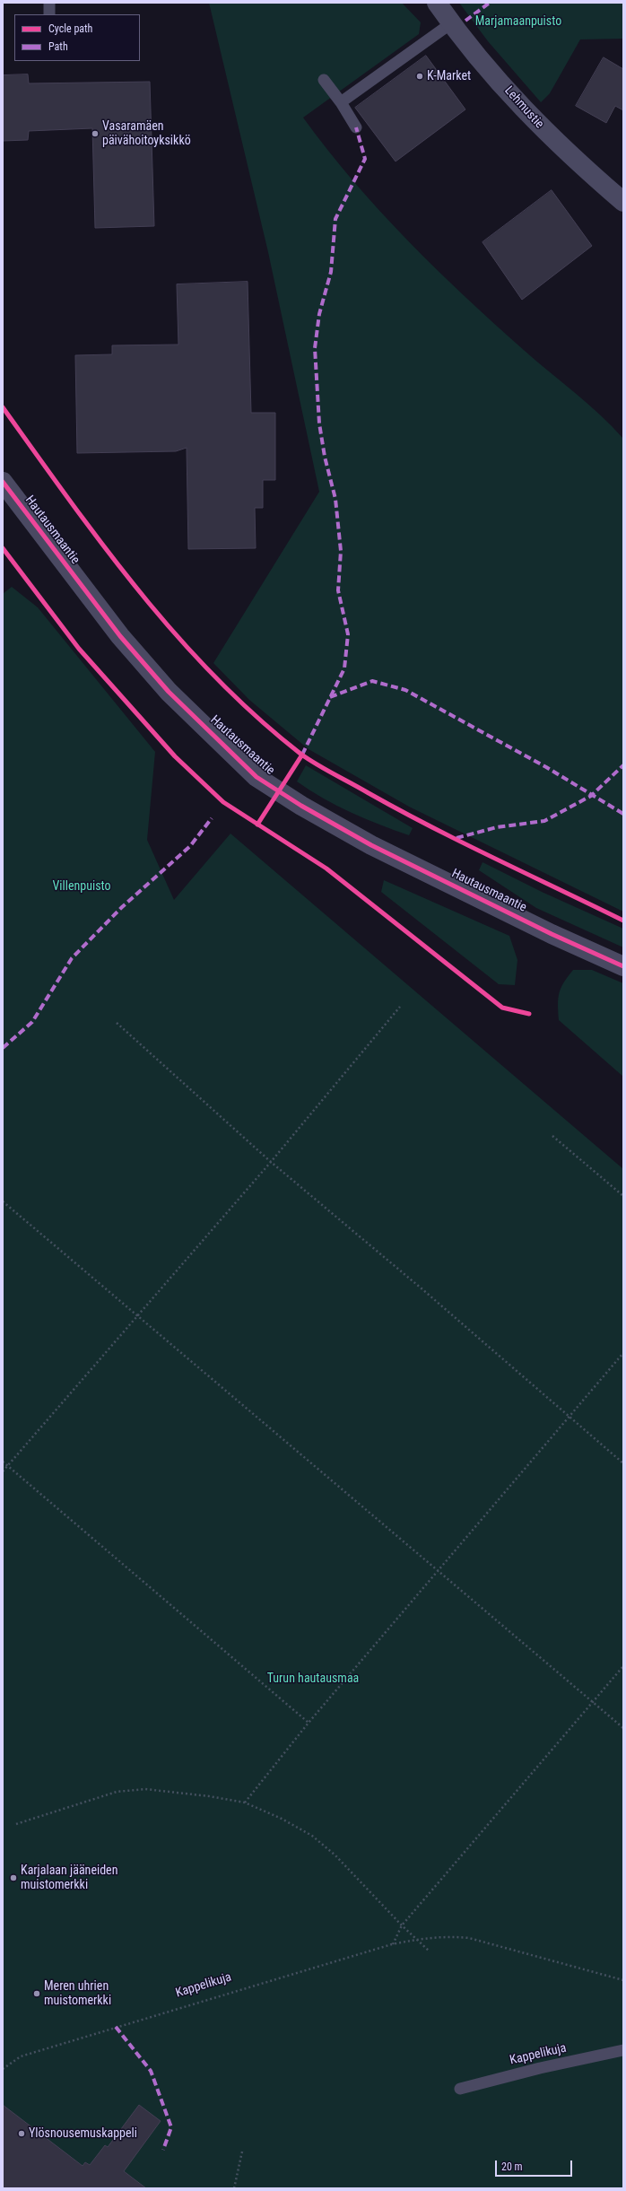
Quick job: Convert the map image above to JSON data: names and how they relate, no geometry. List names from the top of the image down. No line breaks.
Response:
{"streets":{"street":["Lehmustie","Hautausmaantie"],"lane":["Kappelikuja"]},"parks":["Marjamaanpuisto","Villenpuisto","Turun hautausmaa"],"places":["K-Market","Vasaramäen päivähoitoyksikkö","Karjalaan jääneiden muistomerkki","Meren uhrien muistomerkki","Ylösnousemuskappeli"],"legend":["Cycle path","Path"],"scale_bar":"20 m"}
